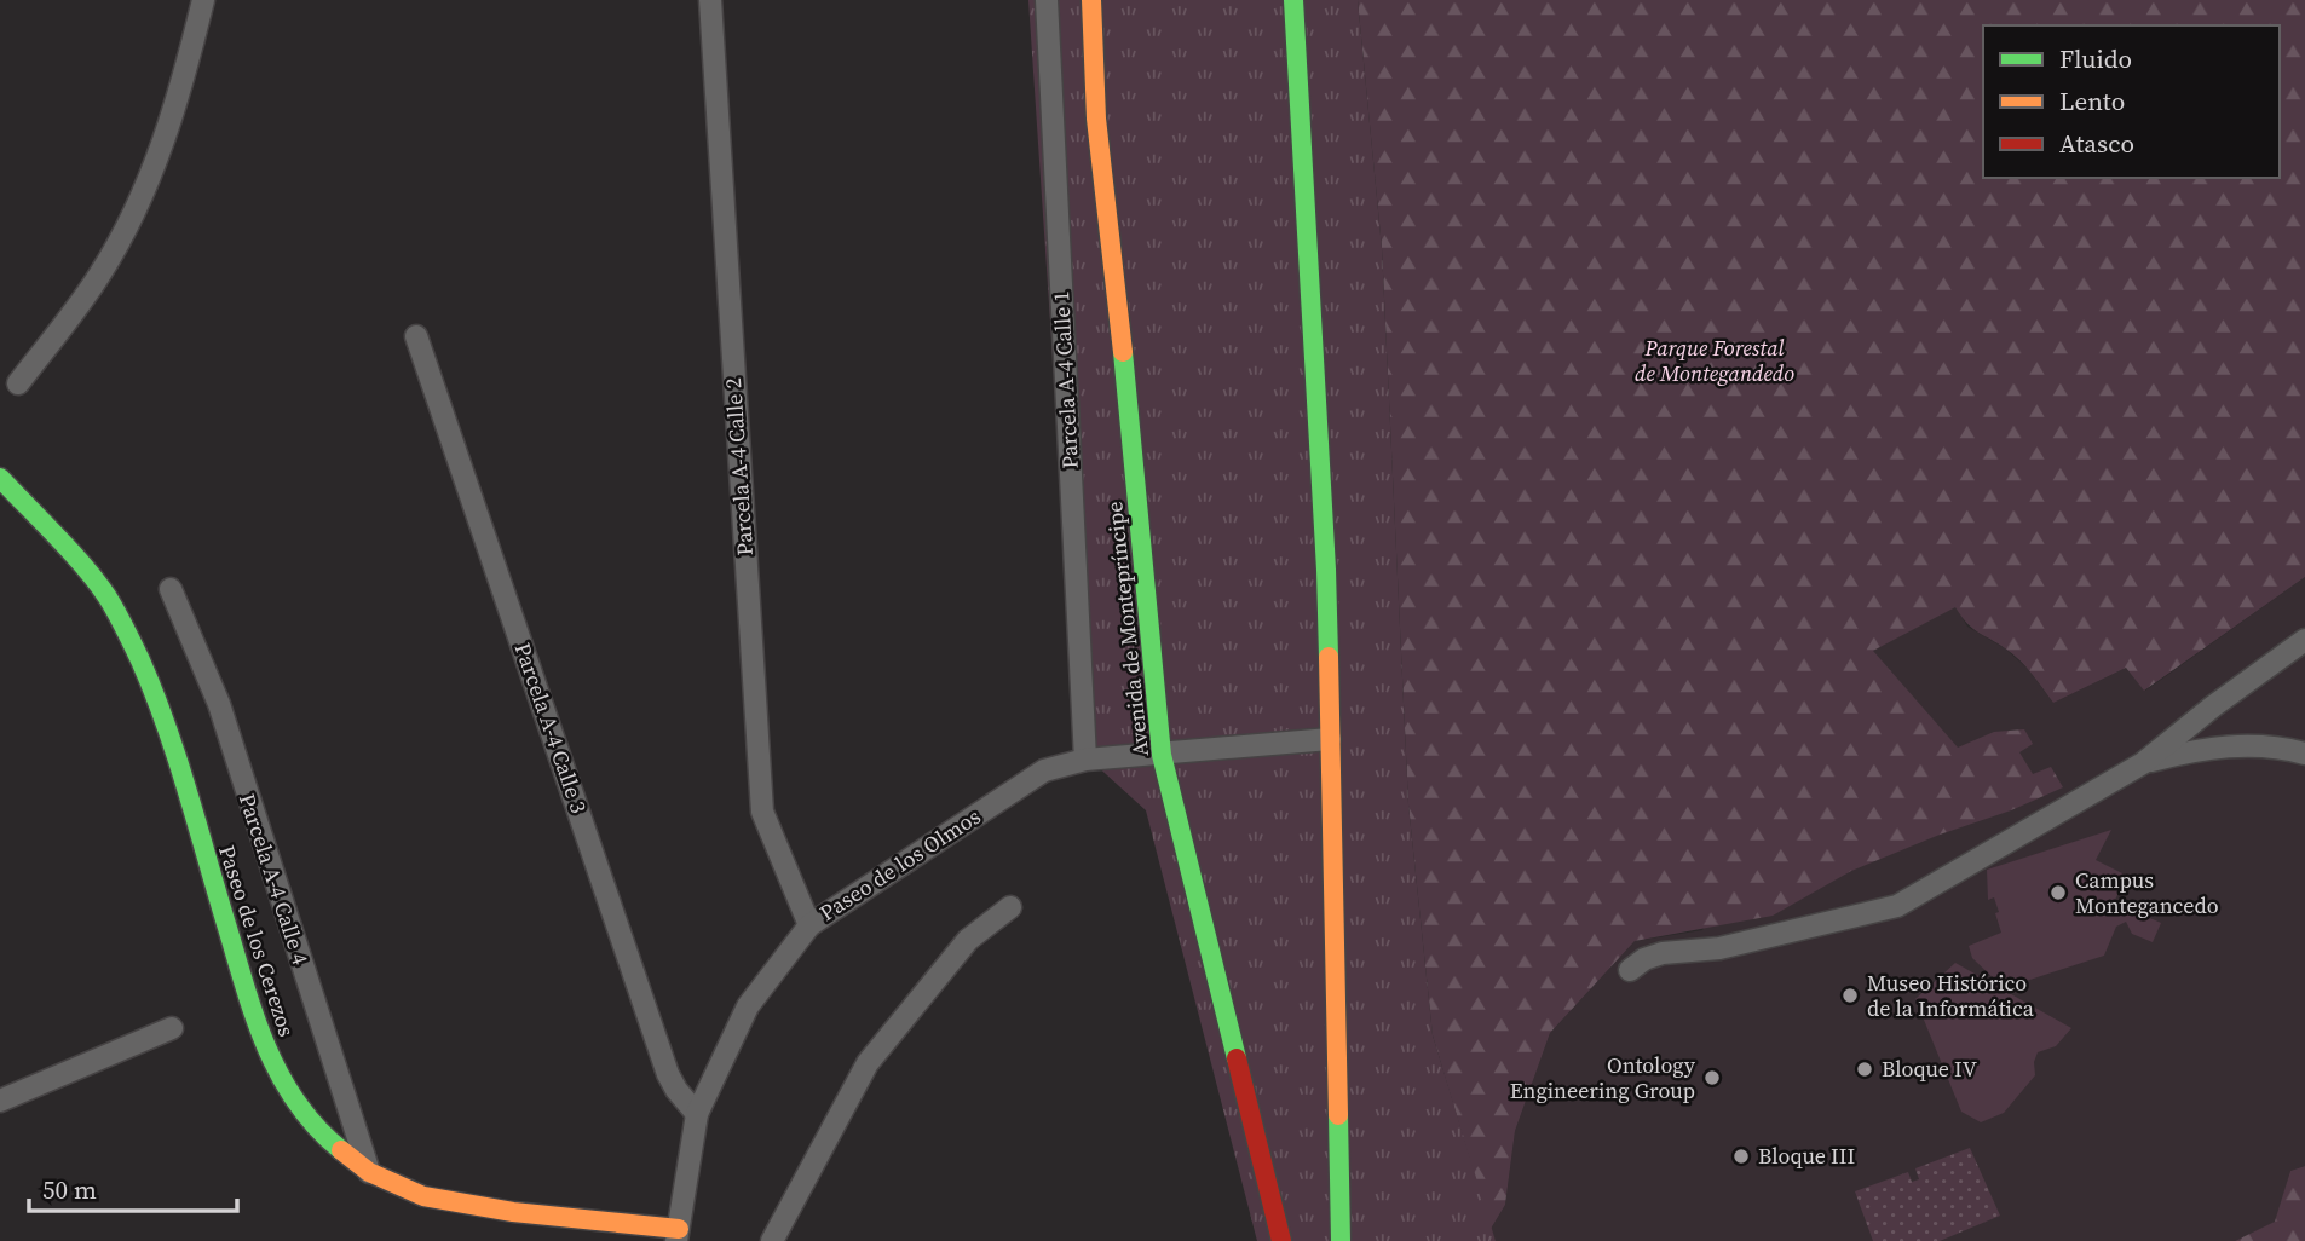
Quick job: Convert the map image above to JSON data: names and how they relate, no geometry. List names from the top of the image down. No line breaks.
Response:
{"streets":{"street":["Parcela A-4 Calle 1","Parcela A-4 Calle 2","Avenida de Montepríncipe","Parcela A-4 Calle 3","Paseo de los Olmos","Parcela A-4 Calle 4","Paseo de los Cerezos"]},"crossings":[["Parcela A-4 Calle 1","Paseo de los Olmos"],["Parcela A-4 Calle 2","Paseo de los Olmos"],["Avenida de Montepríncipe","Paseo de los Olmos"],["Parcela A-4 Calle 3","Paseo de los Olmos"],["Paseo de los Olmos","Paseo de los Cerezos"],["Parcela A-4 Calle 4","Paseo de los Cerezos"]],"parks":["Parque Forestal de Montegandedo"],"places":["Campus Montegancedo","Museo Histórico de la Informática","Bloque IV","Ontology Engineering Group","Bloque III"],"legend":["Fluido","Lento","Atasco"],"scale_bar":"50 m"}
